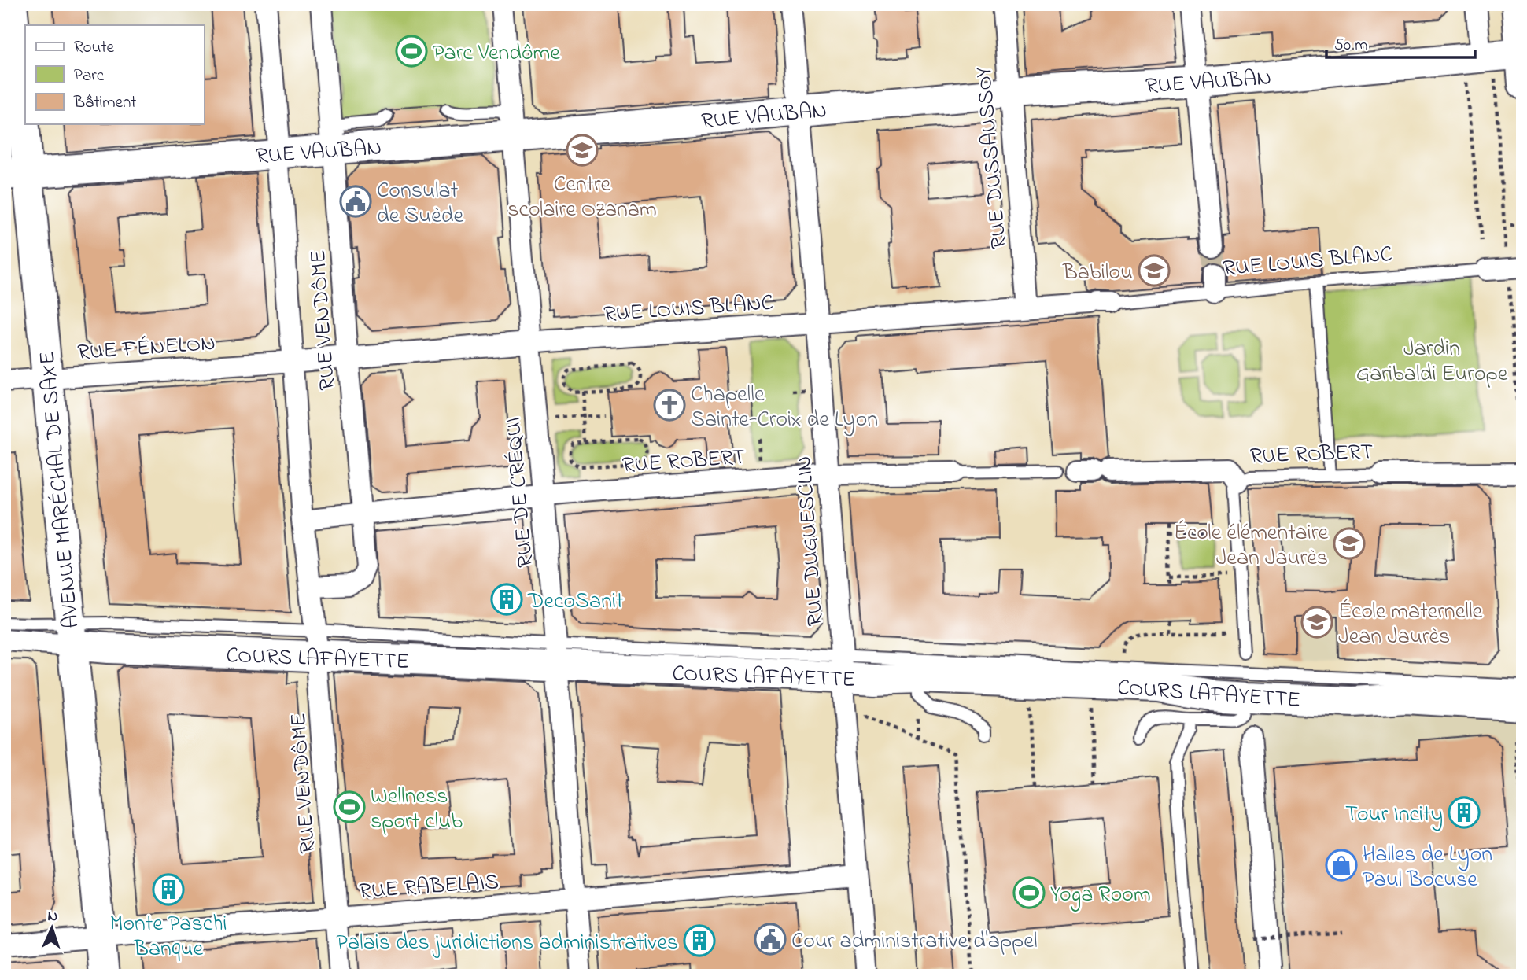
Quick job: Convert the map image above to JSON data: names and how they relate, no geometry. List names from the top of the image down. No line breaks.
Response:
{"streets":{"street":["RUE VAUBAN","RUE DUSSAUSSOY","RUE LOUIS BLANC","RUE VENDÔME","RUE FÉNELON","RUE ROBERT","AVENUE MARÉCHAL DE SAXE","RUE DE CRÉQUI","RUE DUGUESCLIN","COURS LAFAYETTE","RUE RABELAIS"]},"crossings":[["RUE VAUBAN","RUE DUSSAUSSOY"],["RUE VAUBAN","RUE VENDÔME"],["RUE VAUBAN","AVENUE MARÉCHAL DE SAXE"],["RUE VAUBAN","RUE DE CRÉQUI"],["RUE VAUBAN","RUE DUGUESCLIN"],["RUE DUSSAUSSOY","RUE LOUIS BLANC"],["RUE LOUIS BLANC","RUE VENDÔME"],["RUE LOUIS BLANC","RUE FÉNELON"],["RUE LOUIS BLANC","RUE DE CRÉQUI"],["RUE LOUIS BLANC","RUE DUGUESCLIN"],["RUE VENDÔME","RUE FÉNELON"],["RUE VENDÔME","RUE ROBERT"],["RUE VENDÔME","COURS LAFAYETTE"],["RUE VENDÔME","RUE RABELAIS"],["RUE FÉNELON","AVENUE MARÉCHAL DE SAXE"],["RUE ROBERT","RUE DE CRÉQUI"],["RUE ROBERT","RUE DUGUESCLIN"],["AVENUE MARÉCHAL DE SAXE","COURS LAFAYETTE"],["AVENUE MARÉCHAL DE SAXE","RUE RABELAIS"],["RUE DE CRÉQUI","COURS LAFAYETTE"],["RUE DE CRÉQUI","RUE RABELAIS"],["RUE DUGUESCLIN","COURS LAFAYETTE"],["RUE DUGUESCLIN","RUE RABELAIS"]],"parks":["Jardin Garibaldi Europe"],"places":{"sports":["Parc Vendôme","Wellness sport club","Yoga Room"],"school or university":["Centre scolaire Ozanam","Babilou","École élémentaire Jean Jaurès","École maternelle Jean Jaurès"],"public building":["Consulat de Suède","Cour administrative d'appel"],"church":["Chapelle Sainte-Croix de Lyon"],"building":["DecoSanit","Tour Incity","Monte Paschi Banque","Palais des juridictions administratives"],"shop":["Halles de Lyon Paul Bocuse"]},"legend":["Route","Parc","Bâtiment"],"scale_bar":"50 m","north":"top"}
